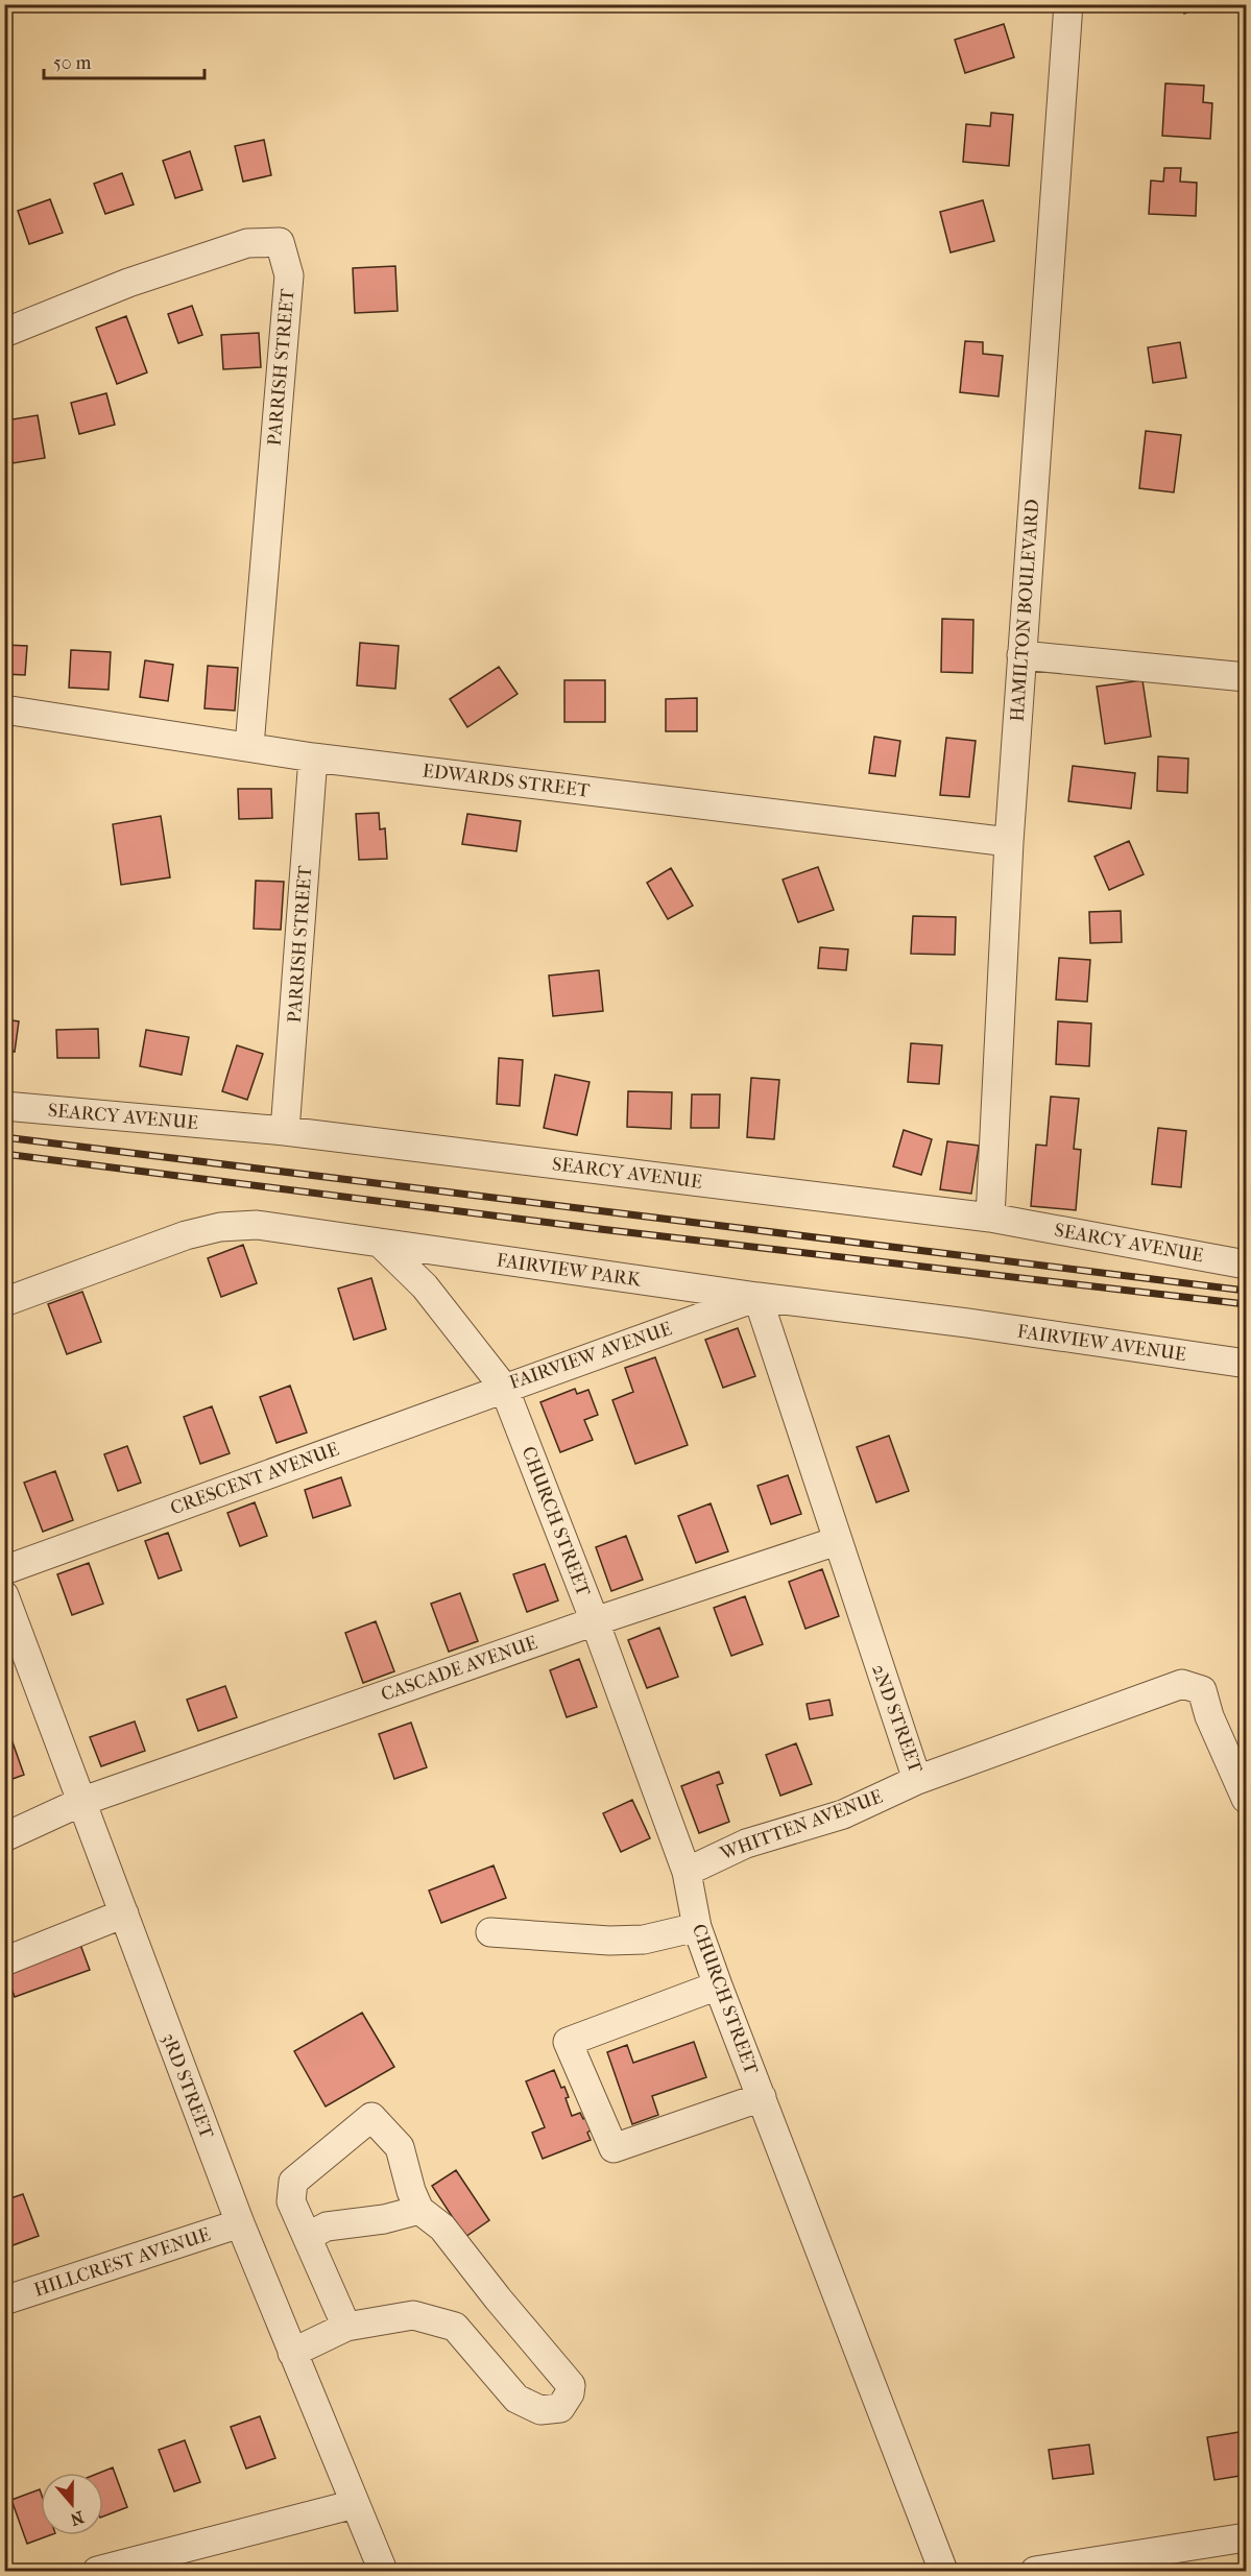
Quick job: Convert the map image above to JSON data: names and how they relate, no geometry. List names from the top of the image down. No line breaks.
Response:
{"streets":{"street":["PARRISH STREET","HAMILTON BOULEVARD","EDWARDS STREET","SEARCY AVENUE","FAIRVIEW PARK","FAIRVIEW AVENUE","CRESCENT AVENUE","CHURCH STREET","CASCADE AVENUE","2ND STREET","WHITTEN AVENUE","3RD STREET","HILLCREST AVENUE"]},"crossings":[["PARRISH STREET","EDWARDS STREET"],["PARRISH STREET","SEARCY AVENUE"],["HAMILTON BOULEVARD","EDWARDS STREET"],["HAMILTON BOULEVARD","SEARCY AVENUE"],["FAIRVIEW PARK","FAIRVIEW AVENUE"],["FAIRVIEW PARK","2ND STREET"],["FAIRVIEW AVENUE","CRESCENT AVENUE"],["FAIRVIEW AVENUE","CHURCH STREET"],["FAIRVIEW AVENUE","2ND STREET"],["CRESCENT AVENUE","CHURCH STREET"],["CHURCH STREET","CASCADE AVENUE"],["CHURCH STREET","WHITTEN AVENUE"],["CASCADE AVENUE","2ND STREET"],["CASCADE AVENUE","3RD STREET"],["2ND STREET","WHITTEN AVENUE"],["3RD STREET","HILLCREST AVENUE"]],"scale_bar":"50 m","north":"bottom"}
